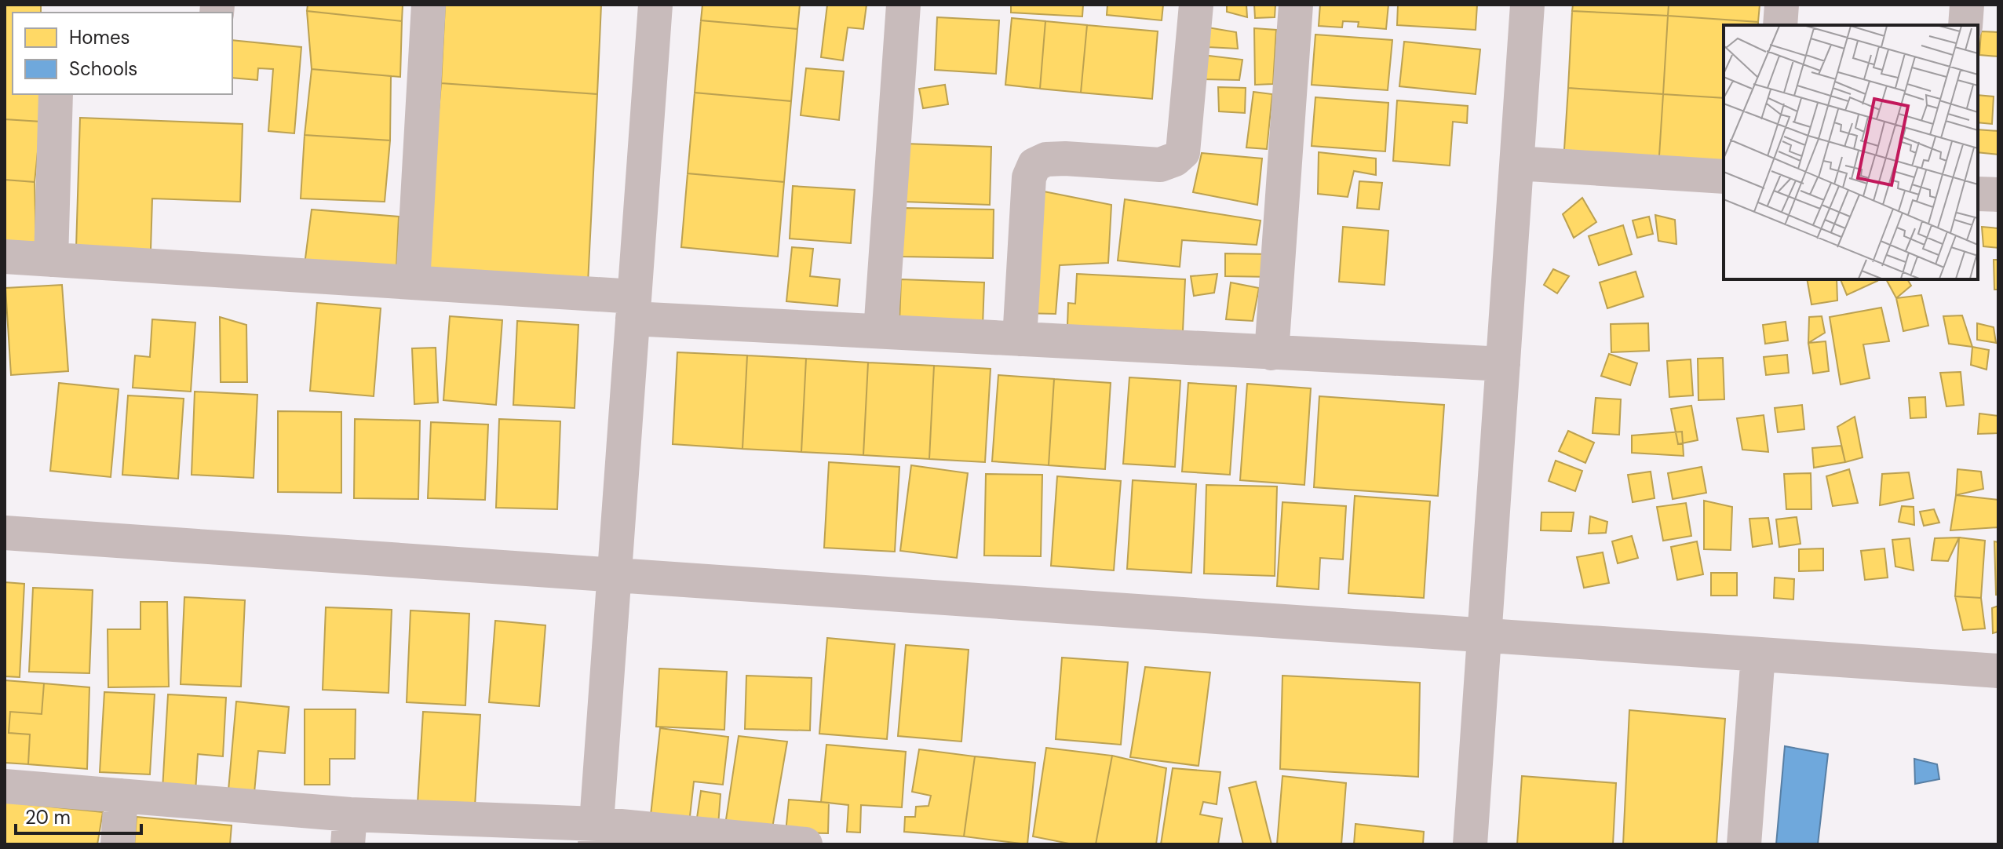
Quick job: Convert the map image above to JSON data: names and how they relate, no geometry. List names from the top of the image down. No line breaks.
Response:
{"legend":["Homes","Schools"],"scale_bar":"20 m"}
